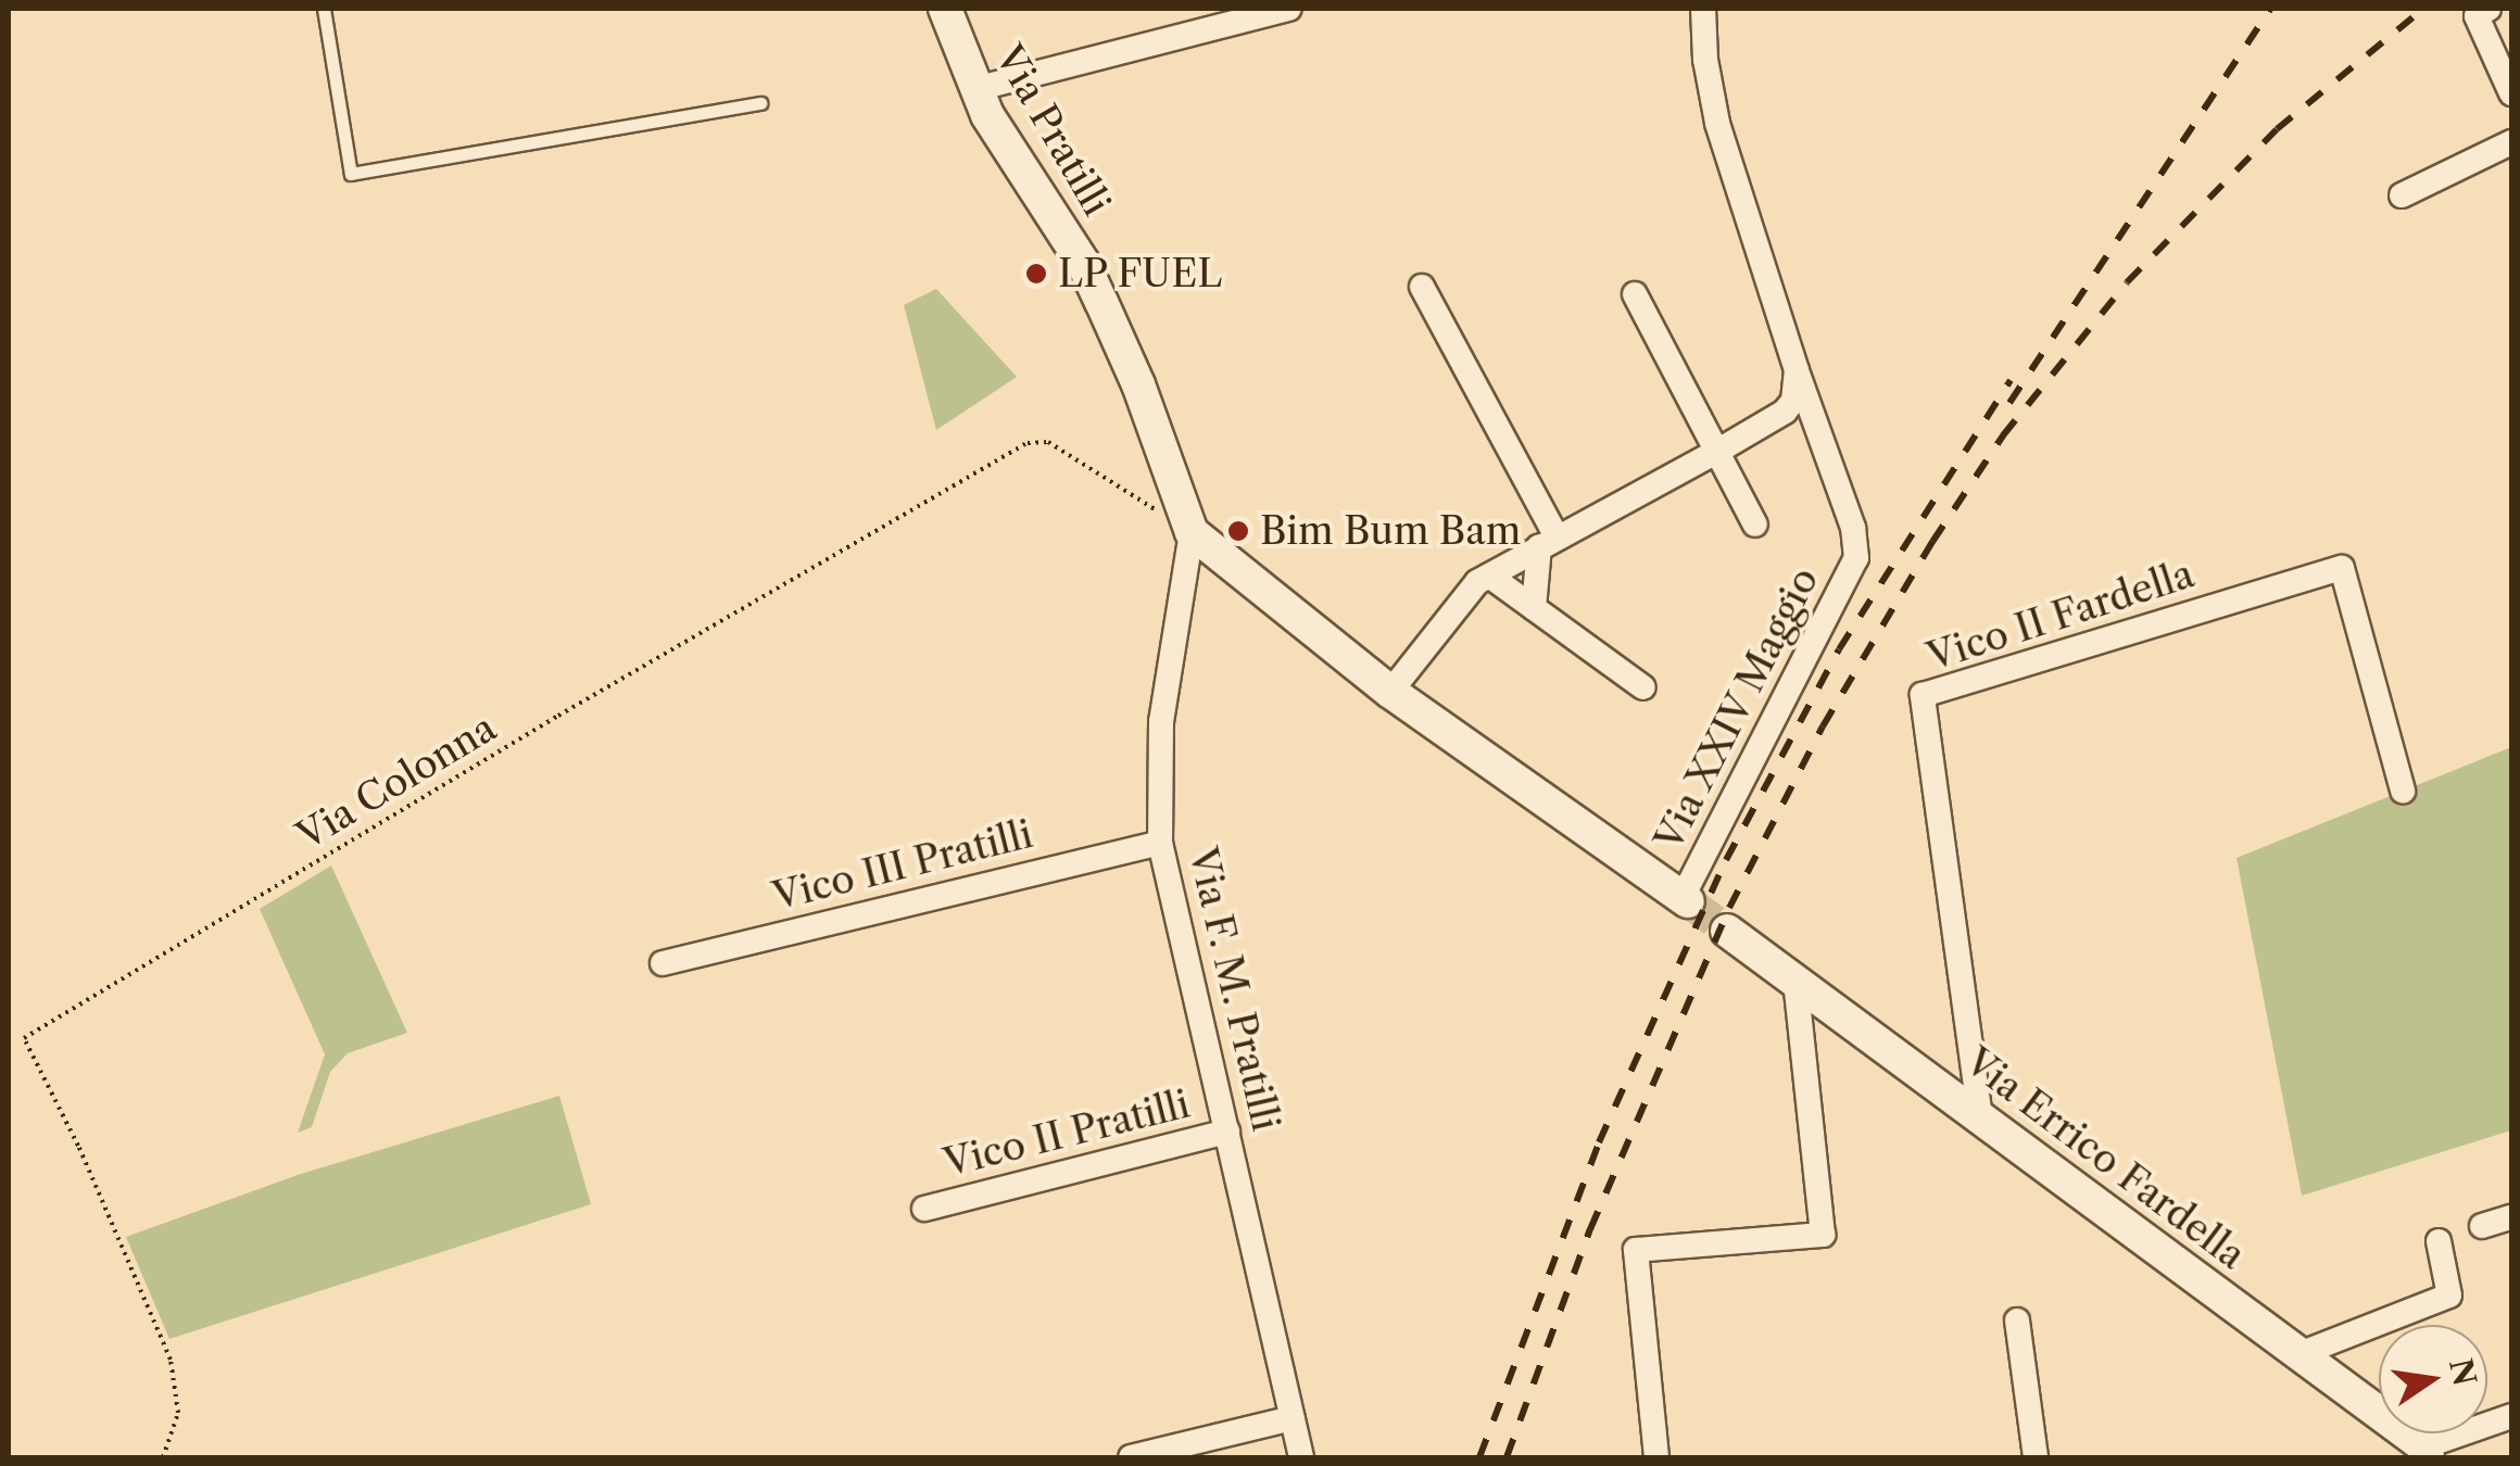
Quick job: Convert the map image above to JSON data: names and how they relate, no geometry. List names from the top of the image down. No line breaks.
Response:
{"streets":{"street":["Via Pratilli","Vico II Fardella","Via XXIV Maggio","Vico III Pratilli","Via F. M. Pratilli","Vico II Pratilli","Via Errico Fardella"],"path":["Via Colonna"]},"crossings":[["Via Pratilli","Via Colonna"],["Via Pratilli","Via F. M. Pratilli"],["Vico II Fardella","Via Errico Fardella"],["Via Colonna","Via F. M. Pratilli"],["Vico III Pratilli","Via F. M. Pratilli"],["Via F. M. Pratilli","Vico II Pratilli"]],"places":["LP FUEL","Bim Bum Bam"],"north":"right"}
